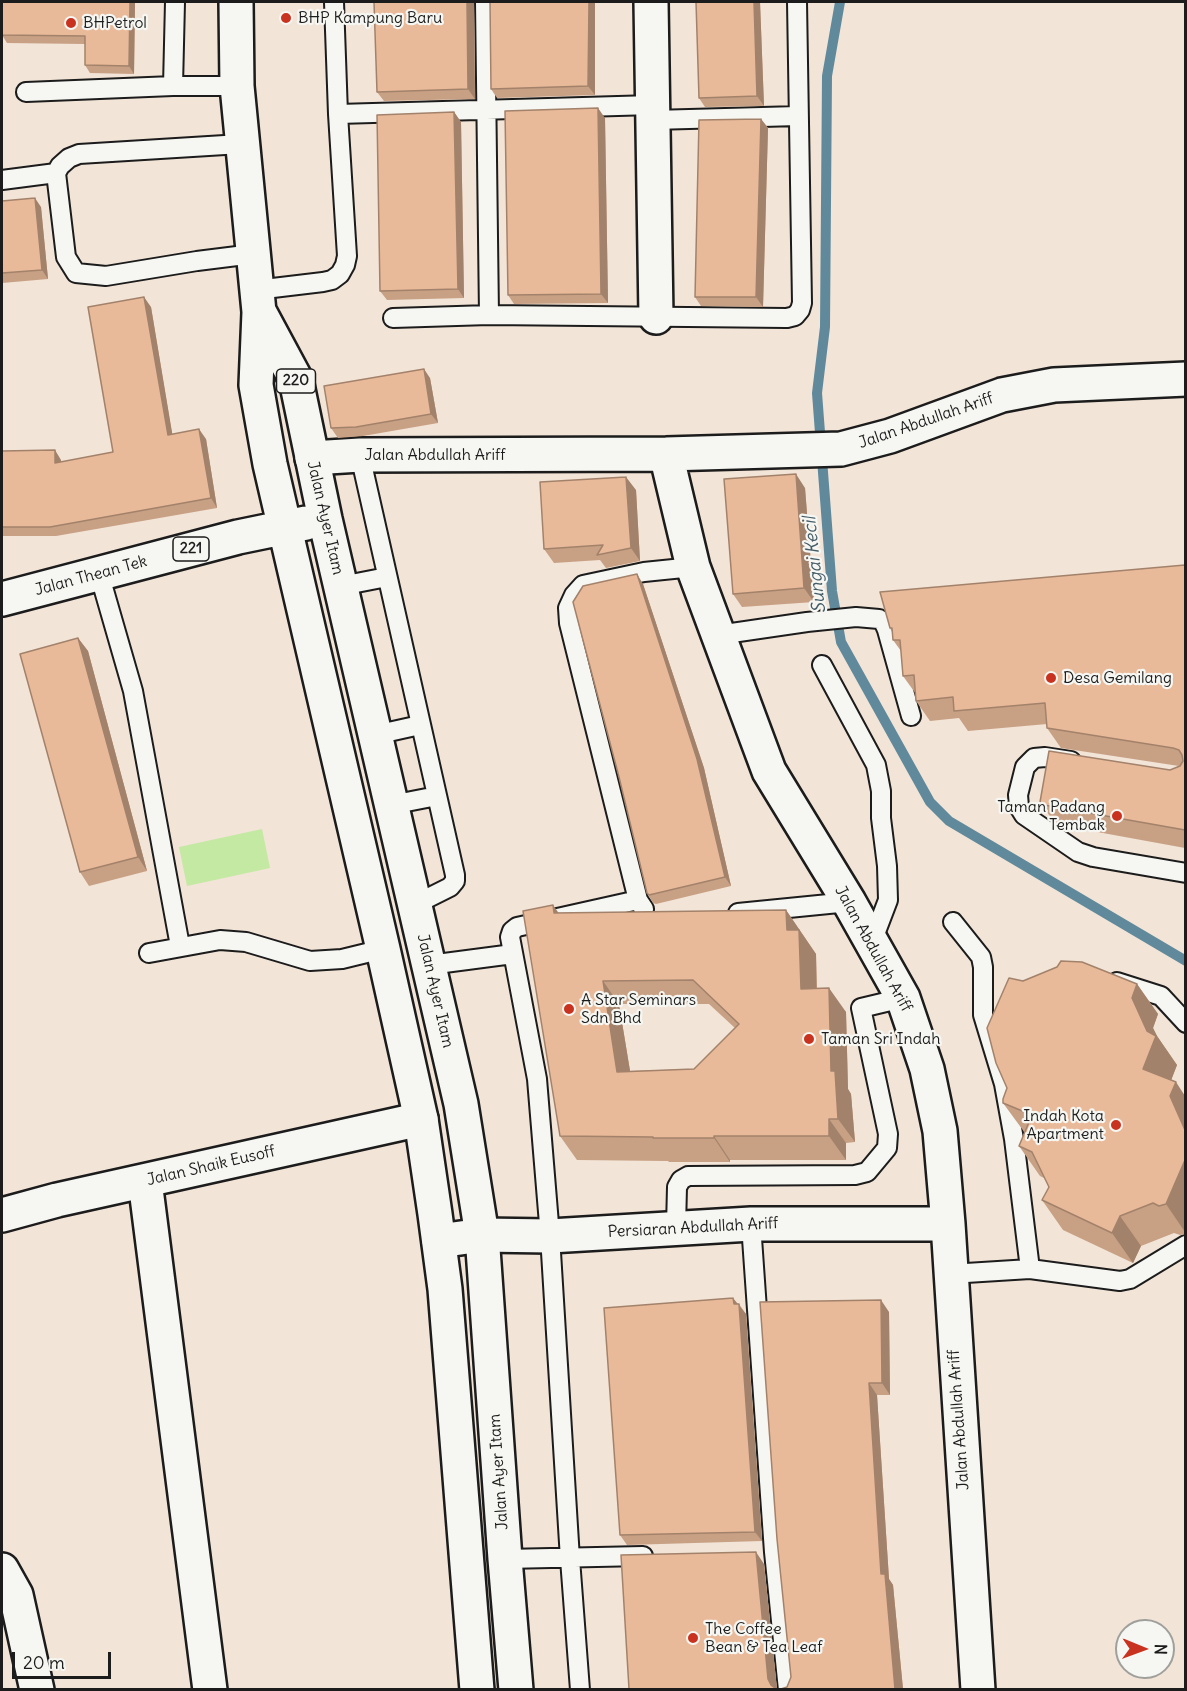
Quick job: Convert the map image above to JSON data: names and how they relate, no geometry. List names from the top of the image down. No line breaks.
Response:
{"streets":{"street":["220","Jalan Abdullah Ariff","Jalan Ayer Itam","221","Jalan Thean Tek","Jalan Shaik Eusoff","Persiaran Abdullah Ariff"]},"crossings":[["Jalan Abdullah Ariff","Jalan Ayer Itam"],["Jalan Abdullah Ariff","Persiaran Abdullah Ariff"],["Jalan Ayer Itam","221"],["Jalan Ayer Itam","Jalan Thean Tek"],["Jalan Ayer Itam","Jalan Shaik Eusoff"],["Jalan Ayer Itam","Persiaran Abdullah Ariff"],["221","Jalan Thean Tek"]],"water":["Sungai Kecil"],"places":["BHP Kampung Baru","BHPetrol","Desa Gemilang","Taman Padang Tembak","A Star Seminars Sdn Bhd","Taman Sri Indah","Indah Kota Apartment","The Coffee Bean & Tea Leaf"],"scale_bar":"20 m","north":"right"}
